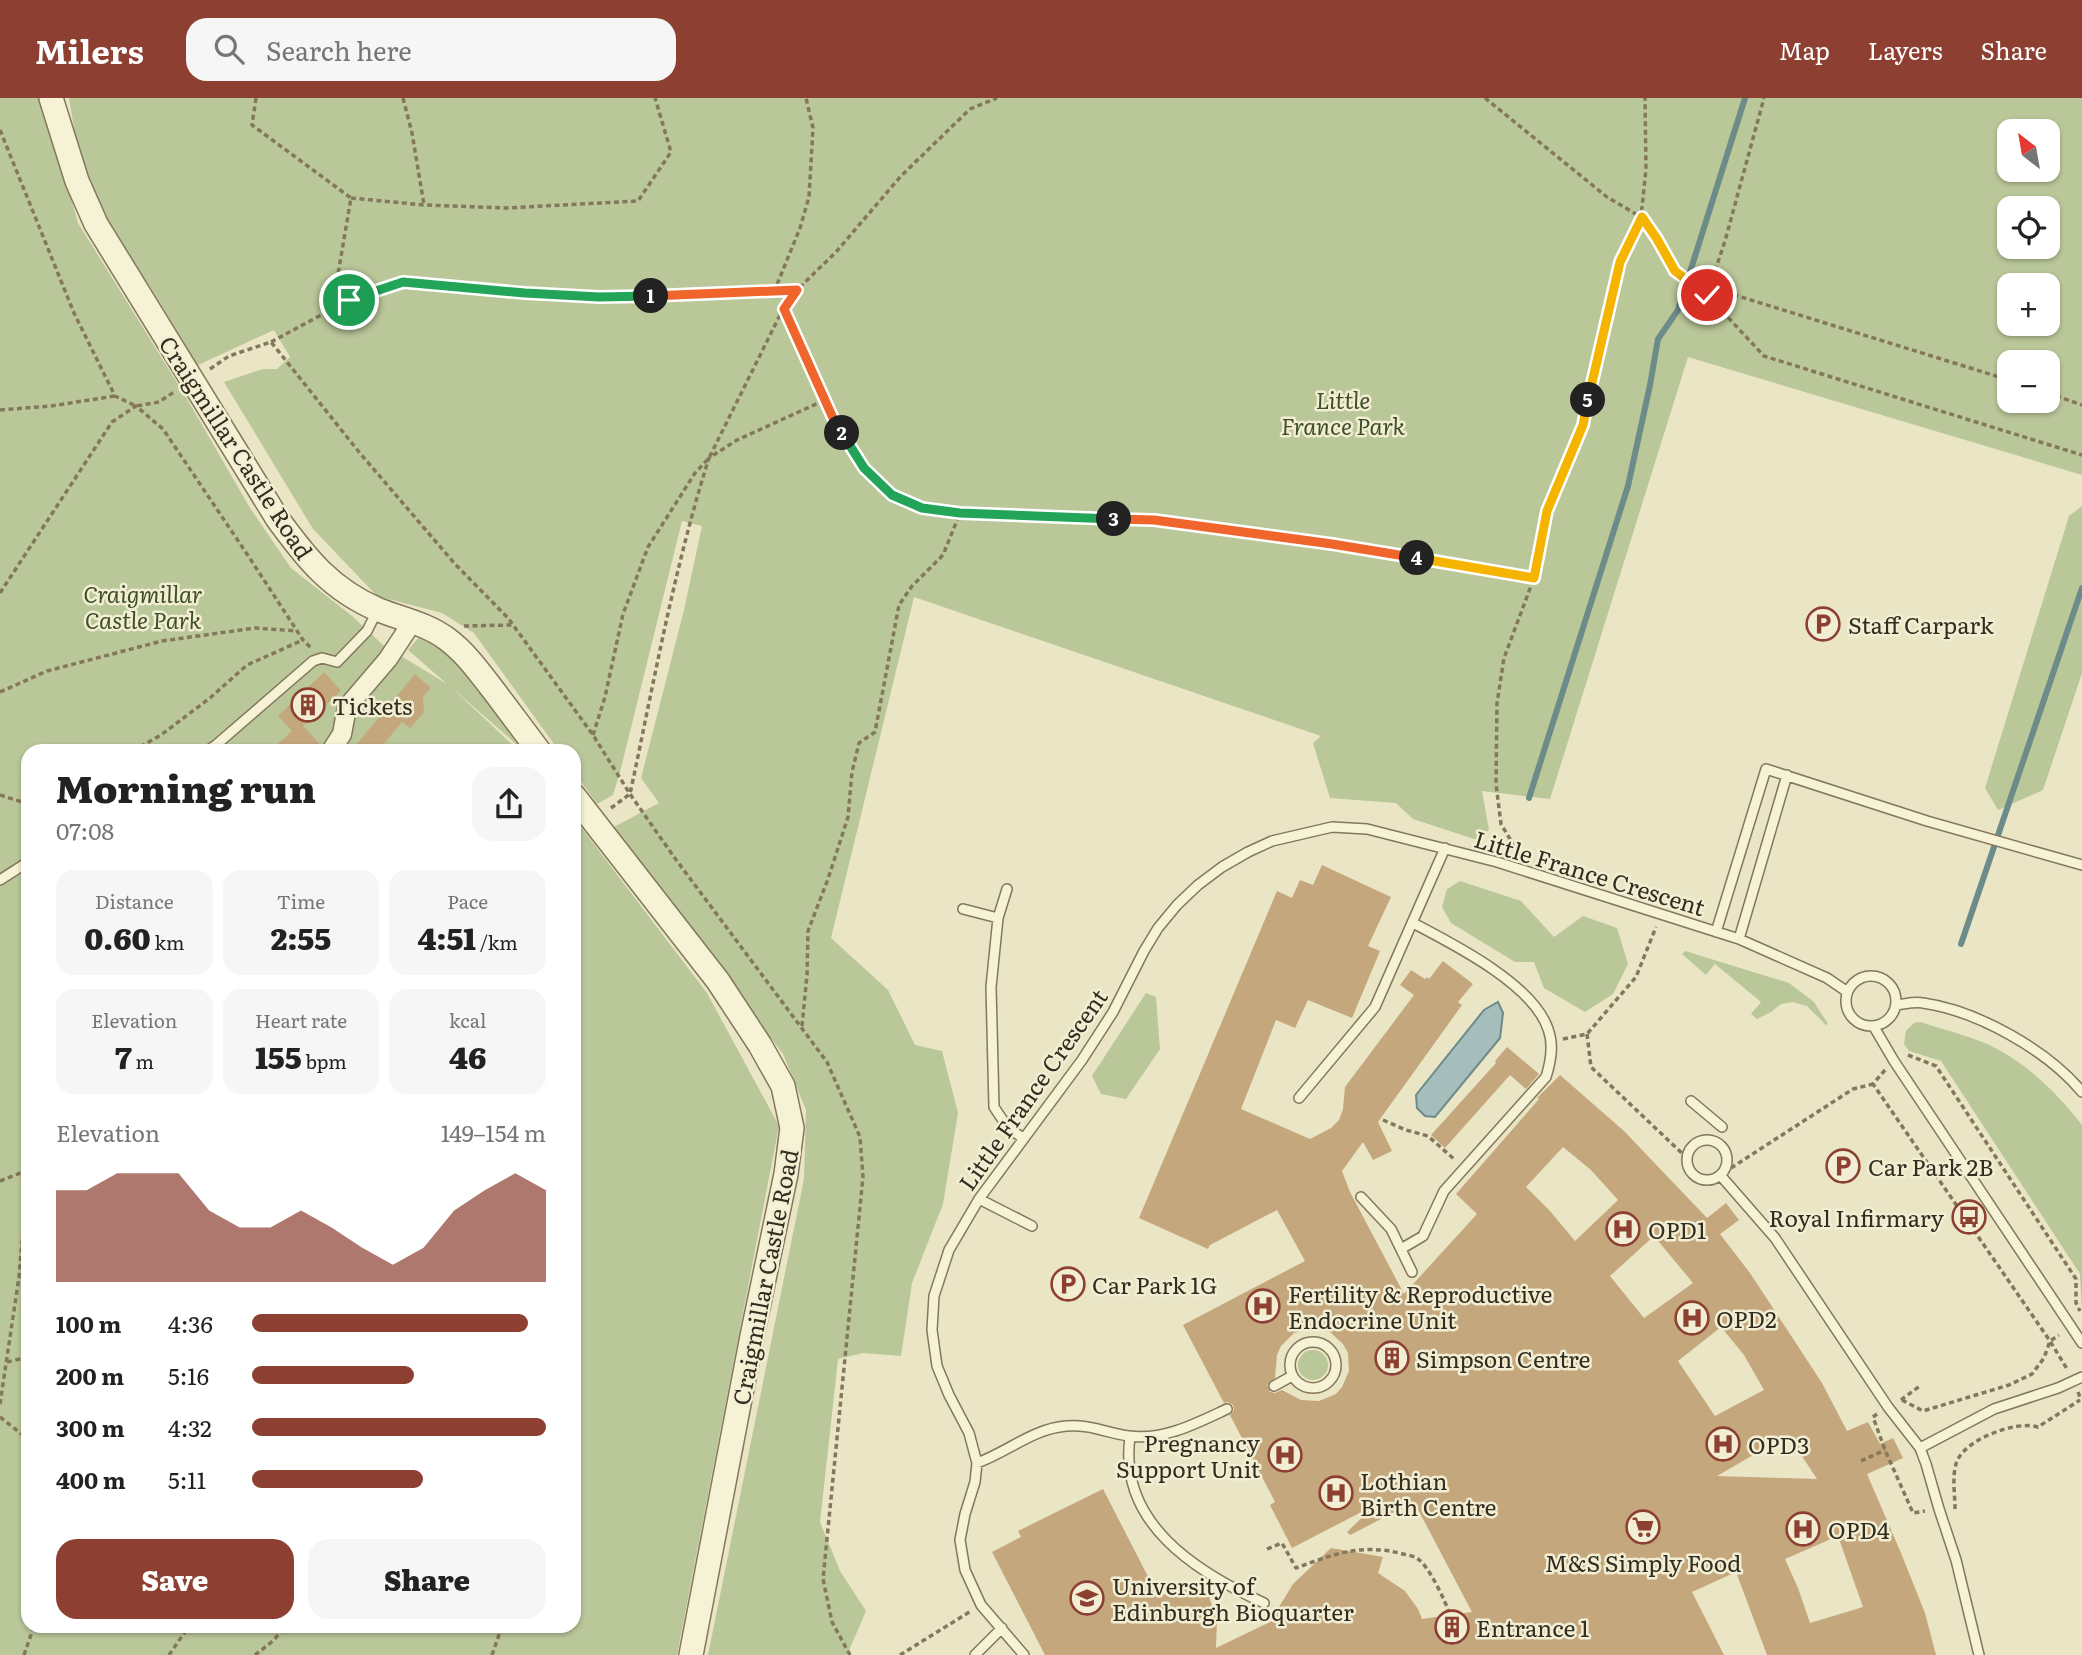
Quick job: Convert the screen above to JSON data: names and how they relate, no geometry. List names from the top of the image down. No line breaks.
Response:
{"streets":{"street":["Craigmillar Castle Road"],"lane":["Little France Crescent"]},"parks":["Little France Park","Craigmillar Castle Park"],"places":{"parking":["Staff Carpark","Car Park 2B","Car Park 1G"],"building":["Tickets","Simpson Centre","Entrance 1"],"bus stop":["Royal Infirmary"],"hospital":["OPD1","Fertility & Reproductive Endocrine Unit","OPD2","OPD3","Pregnancy Support Unit","Lothian Birth Centre","OPD4"],"supermarket":["M&S Simply Food"],"school or university":["University of Edinburgh Bioquarter"]},"north":"top left","page":{"header":"Milers","search":"Search here","nav":["Map","Layers","Share"],"map_buttons":["+","−"],"pins":["1","5","2","3","4"],"heading":["Morning run","07:08"],"stats":[["Distance","0.60 km"],["Time","2:55"],["Pace","4:51 /km"],["Elevation","7 m"],["Heart rate","155 bpm"],["kcal","46"]],"chart":["Elevation","149–154 m"],"list":[{"name":"100 m","note":"4:36"},{"name":"200 m","note":"5:16"},{"name":"300 m","note":"4:32"},{"name":"400 m","note":"5:11"}],"buttons":["Save","Share"]}}
